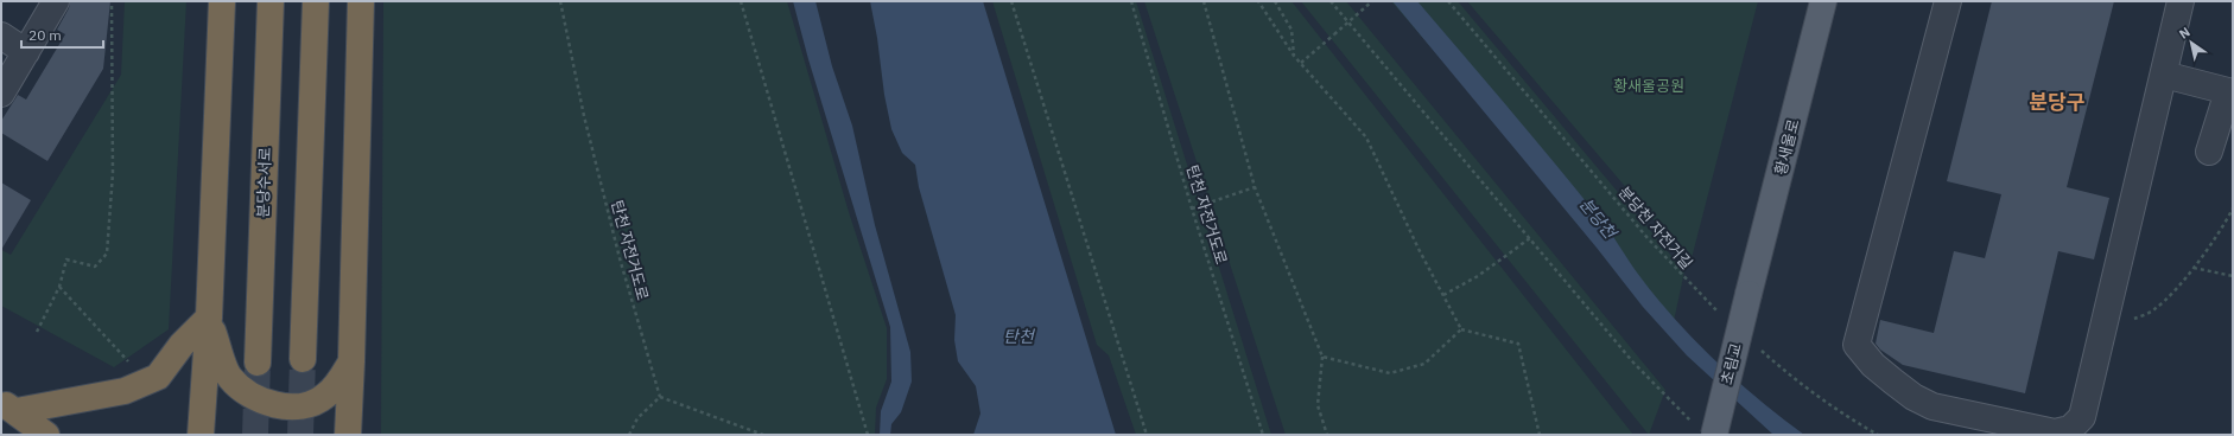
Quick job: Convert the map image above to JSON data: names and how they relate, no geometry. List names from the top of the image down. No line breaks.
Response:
{"streets":{"highway":["분당수서로"],"main road":["황새울로","초림교"],"path":["탄천 자전거도로","분당천 자전거길"]},"crossings":[["황새울로","초림교"]],"districts":["분당구"],"water":["분당천","탄천"],"parks":["황새울공원"],"scale_bar":"20 m","north":"top left"}
